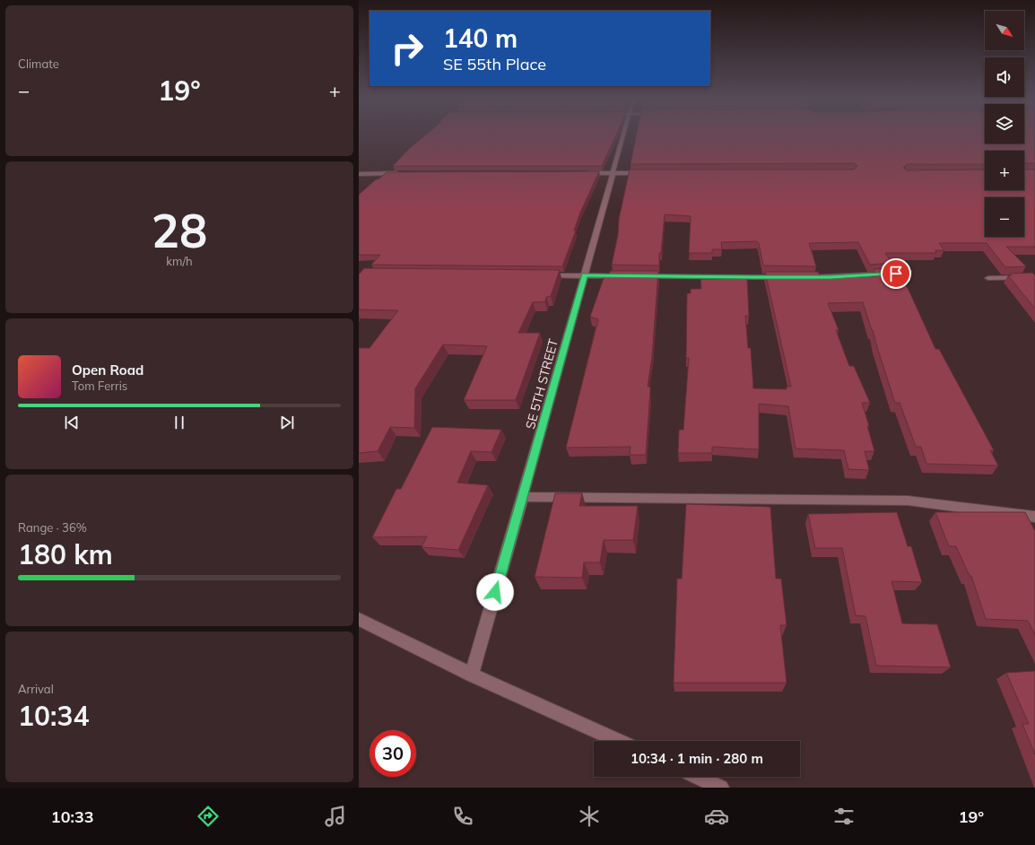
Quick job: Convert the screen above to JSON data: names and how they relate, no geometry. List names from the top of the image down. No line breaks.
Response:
{"streets":{"street":["SE 5TH STREET"]},"north":"bottom right","page":{"tile":["Climate",["28","km/h"],["Range · 36%","180 km"],["Arrival","10:34"]],"map_buttons":["+","−"],"turn":["140 m","SE 55th Place"],"heat":["−","19°","+"],"song":["Open Road","Tom Ferris"],"limit":"30","trip":"10:34 · 1 min · 280 m","tabs":["10:33","19°"]}}
